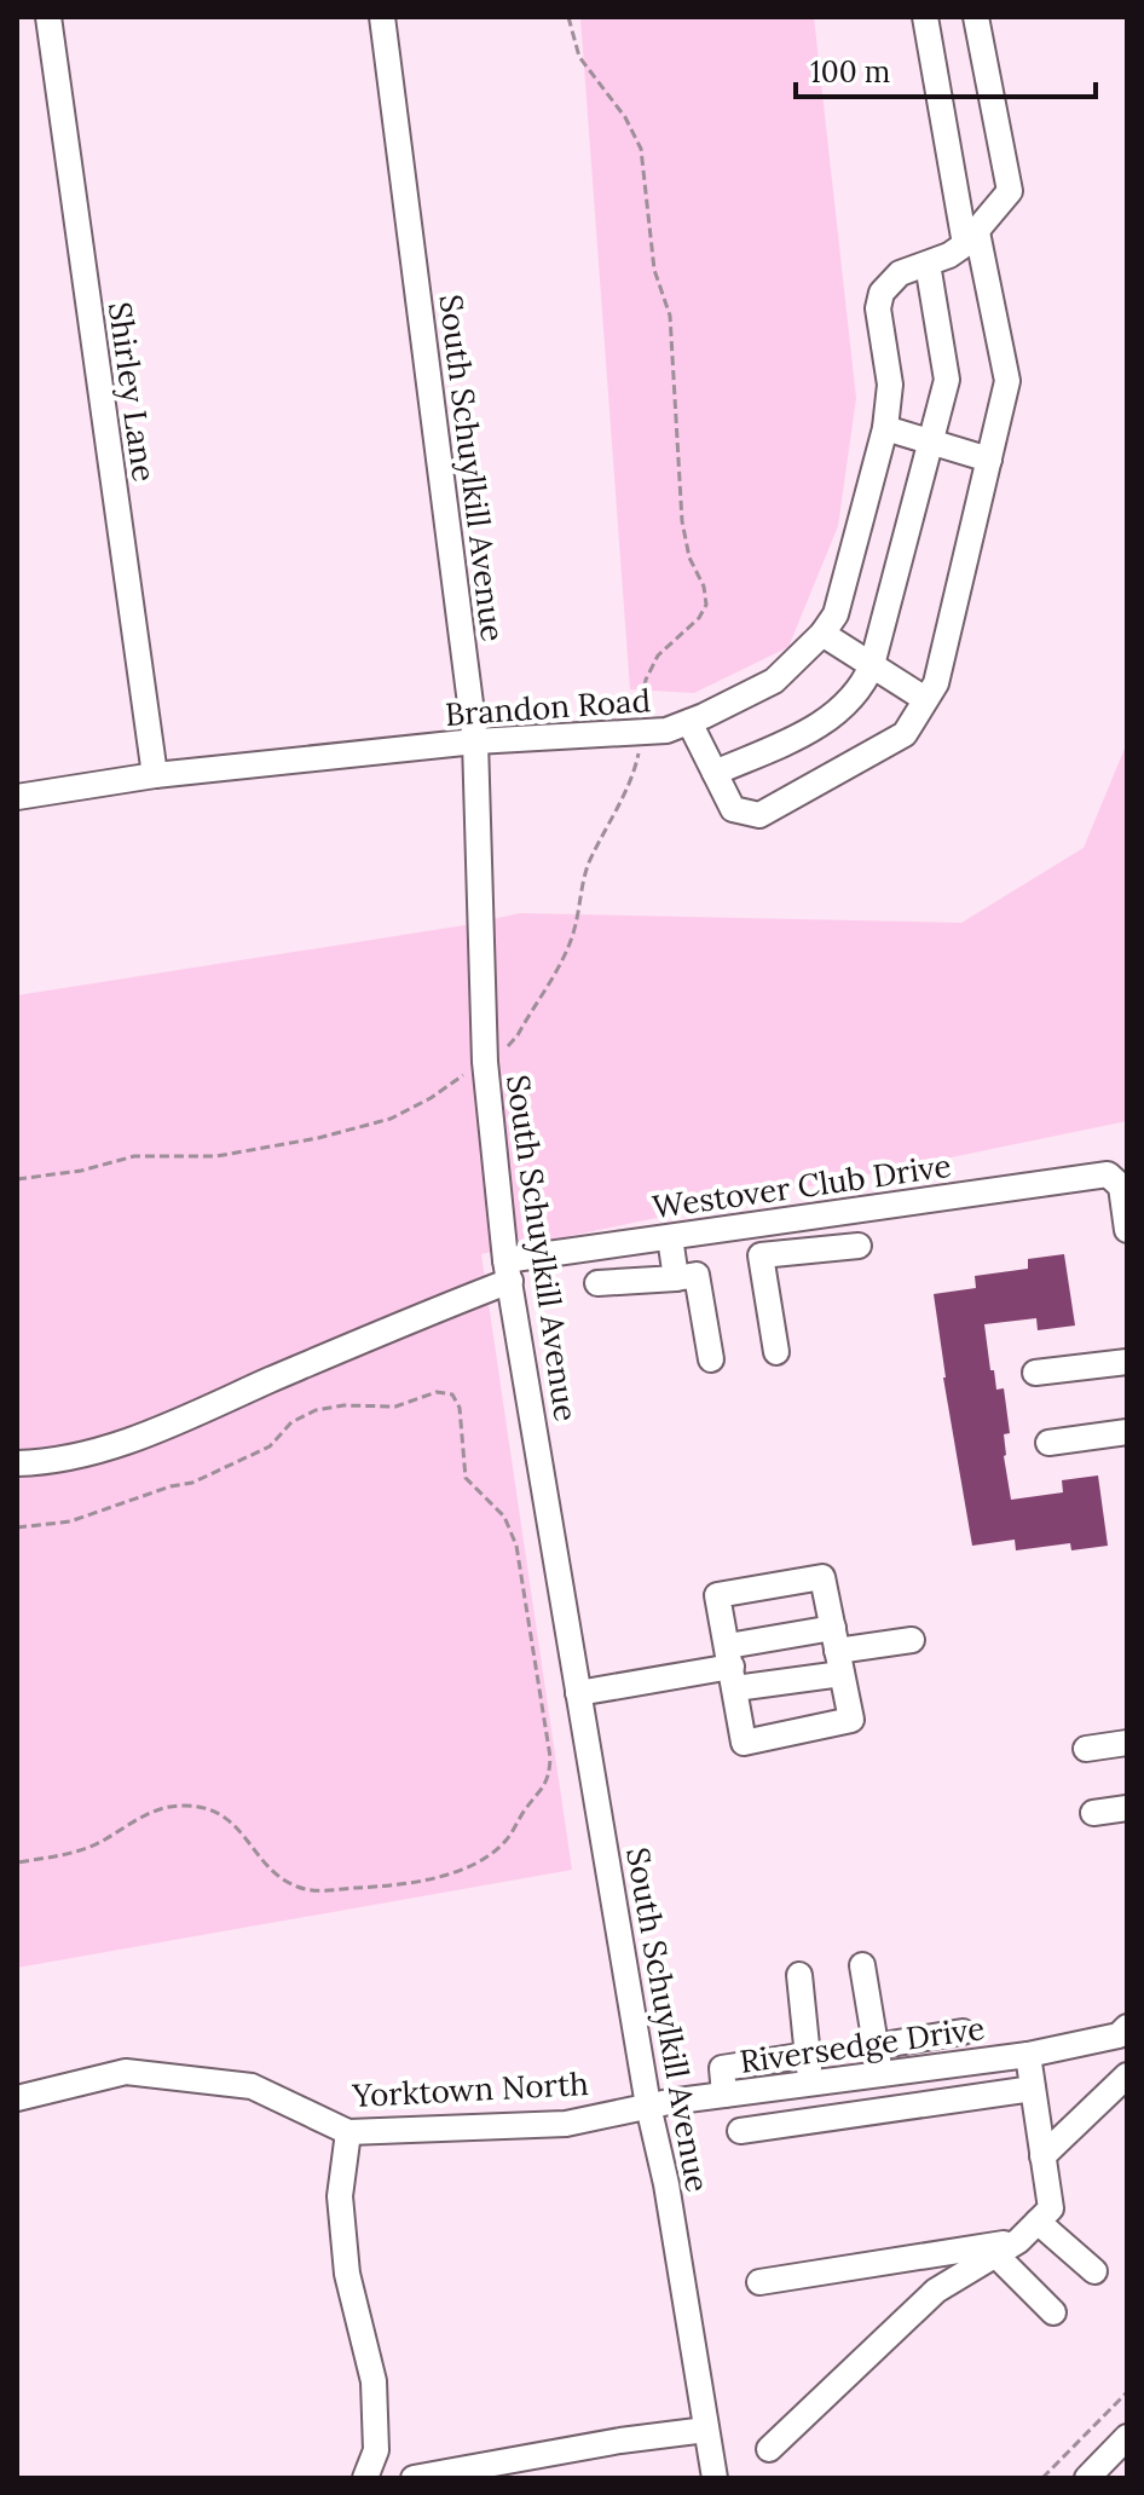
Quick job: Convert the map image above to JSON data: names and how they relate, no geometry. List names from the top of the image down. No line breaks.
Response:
{"streets":{"street":["Shirley Lane","South Schuylkill Avenue","Brandon Road","Westover Club Drive","Riversedge Drive","Yorktown North"]},"crossings":[["Shirley Lane","Brandon Road"],["South Schuylkill Avenue","Brandon Road"],["South Schuylkill Avenue","Westover Club Drive"],["South Schuylkill Avenue","Riversedge Drive"],["South Schuylkill Avenue","Yorktown North"],["Riversedge Drive","Yorktown North"]],"scale_bar":"100 m"}
